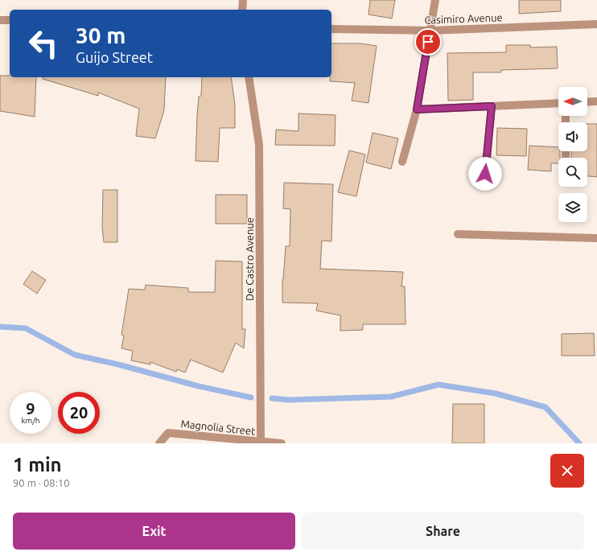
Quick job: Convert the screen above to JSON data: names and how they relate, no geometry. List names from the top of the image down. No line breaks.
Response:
{"streets":{"street":["Casimiro Avenue","De Castro Avenue","Magnolia Street"]},"crossings":[["De Castro Avenue","Magnolia Street"]],"north":"left","page":{"turn":["30 m","Guijo Street"],"speed":"9 km/h","limit":"20","heading":["1 min","90 m · 08:10"],"buttons":["Exit","Share"]}}
